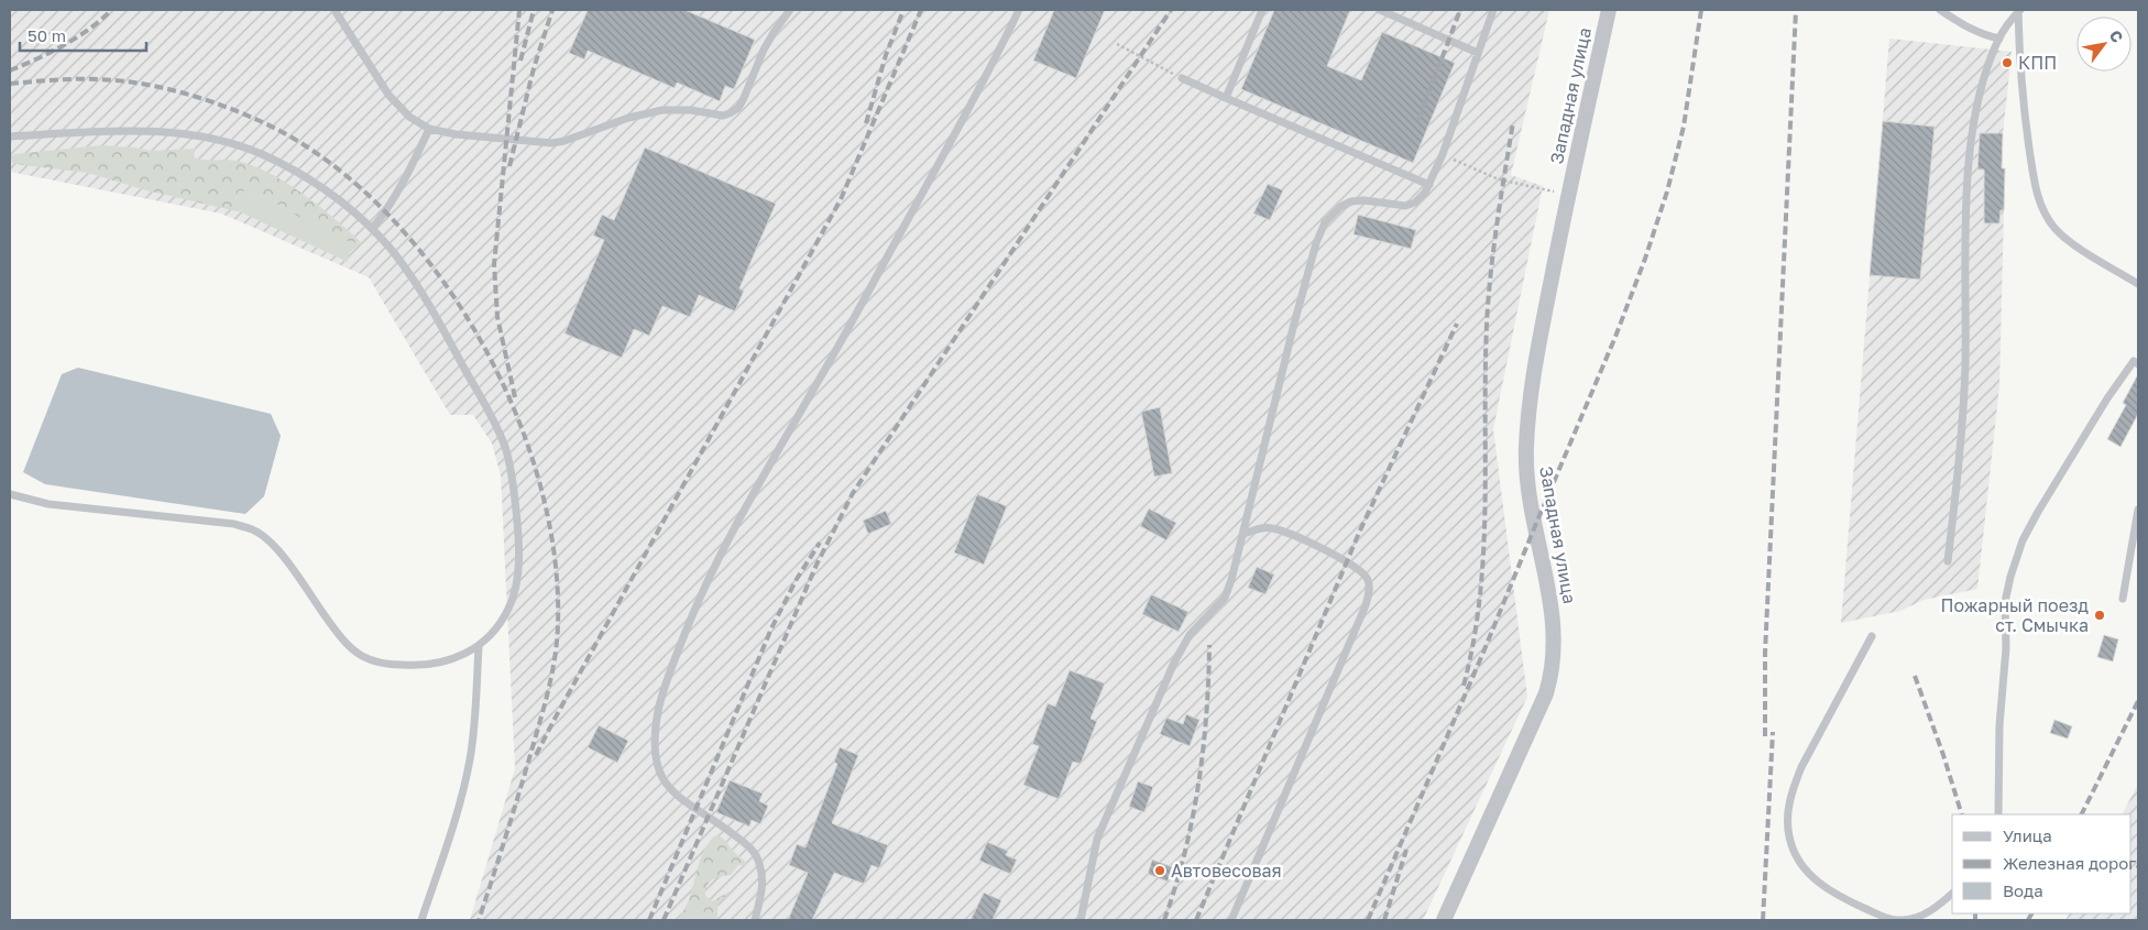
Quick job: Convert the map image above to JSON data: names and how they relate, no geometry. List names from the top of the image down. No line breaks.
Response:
{"streets":{"street":["Западная улица"]},"places":["КПП","Пожарный поезд ст. Смычка","Автовесовая"],"legend":["Улица","Железная дорога","Вода"],"scale_bar":"50 m","north":"top right"}
